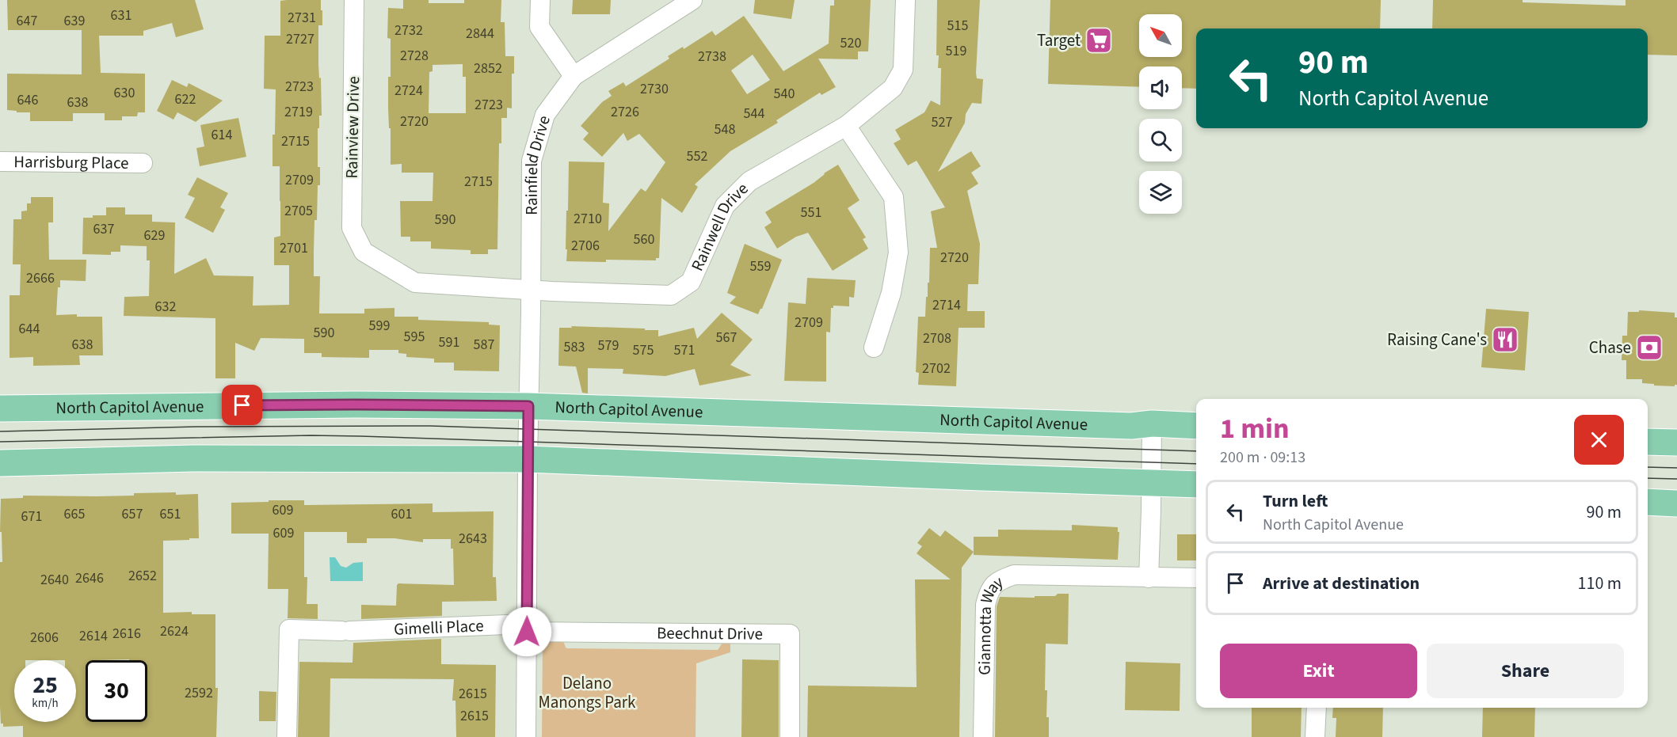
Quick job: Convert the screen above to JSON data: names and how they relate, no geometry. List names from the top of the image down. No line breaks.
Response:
{"streets":{"main road":["North Capitol Avenue"],"street":["Rainview Drive","Harrisburg Place","Rainfield Drive","Rainwell Drive","Gimelli Place","Giannotta Way","Beechnut Drive"]},"crossings":[["Rainview Drive","Rainwell Drive"],["Rainfield Drive","Rainwell Drive"],["Rainfield Drive","North Capitol Avenue"],["Rainfield Drive","Gimelli Place"],["Rainfield Drive","Beechnut Drive"],["Gimelli Place","Beechnut Drive"]],"parks":["Delano Manongs Park"],"places":{"supermarket":["Target"],"restaurant":["Raising Cane's"],"bank":["Chase"]},"house_numbers":["631","2731","647","639","515","2732","2844","2727","520","519","2728","2738","2852","2723","2730","2724","630","540","622","646","638","2723","2719","2726","544","2720","527","548","614","2715","552","2709","2715","2705","551","2710","590","637","629","560","2706","2701","2720","559","2666","2714","632","2709","599","644","590","595","567","2708","591","638","587","579","583","575","571","2702","609","665","657","651","601","671","609","2643","2652","2646","2640","2624","2616","2614","2606","2592","2615","2615"],"north":"top left","page":{"turn":["90 m","North Capitol Avenue"],"heading":["1 min","200 m · 09:13"],"list":[{"name":"Turn left","note":"North Capitol Avenue","value":"90 m"},{"name":"Arrive at destination","value":"110 m"}],"buttons":["Exit","Share"],"speed":"25 km/h","limit":"30"}}
